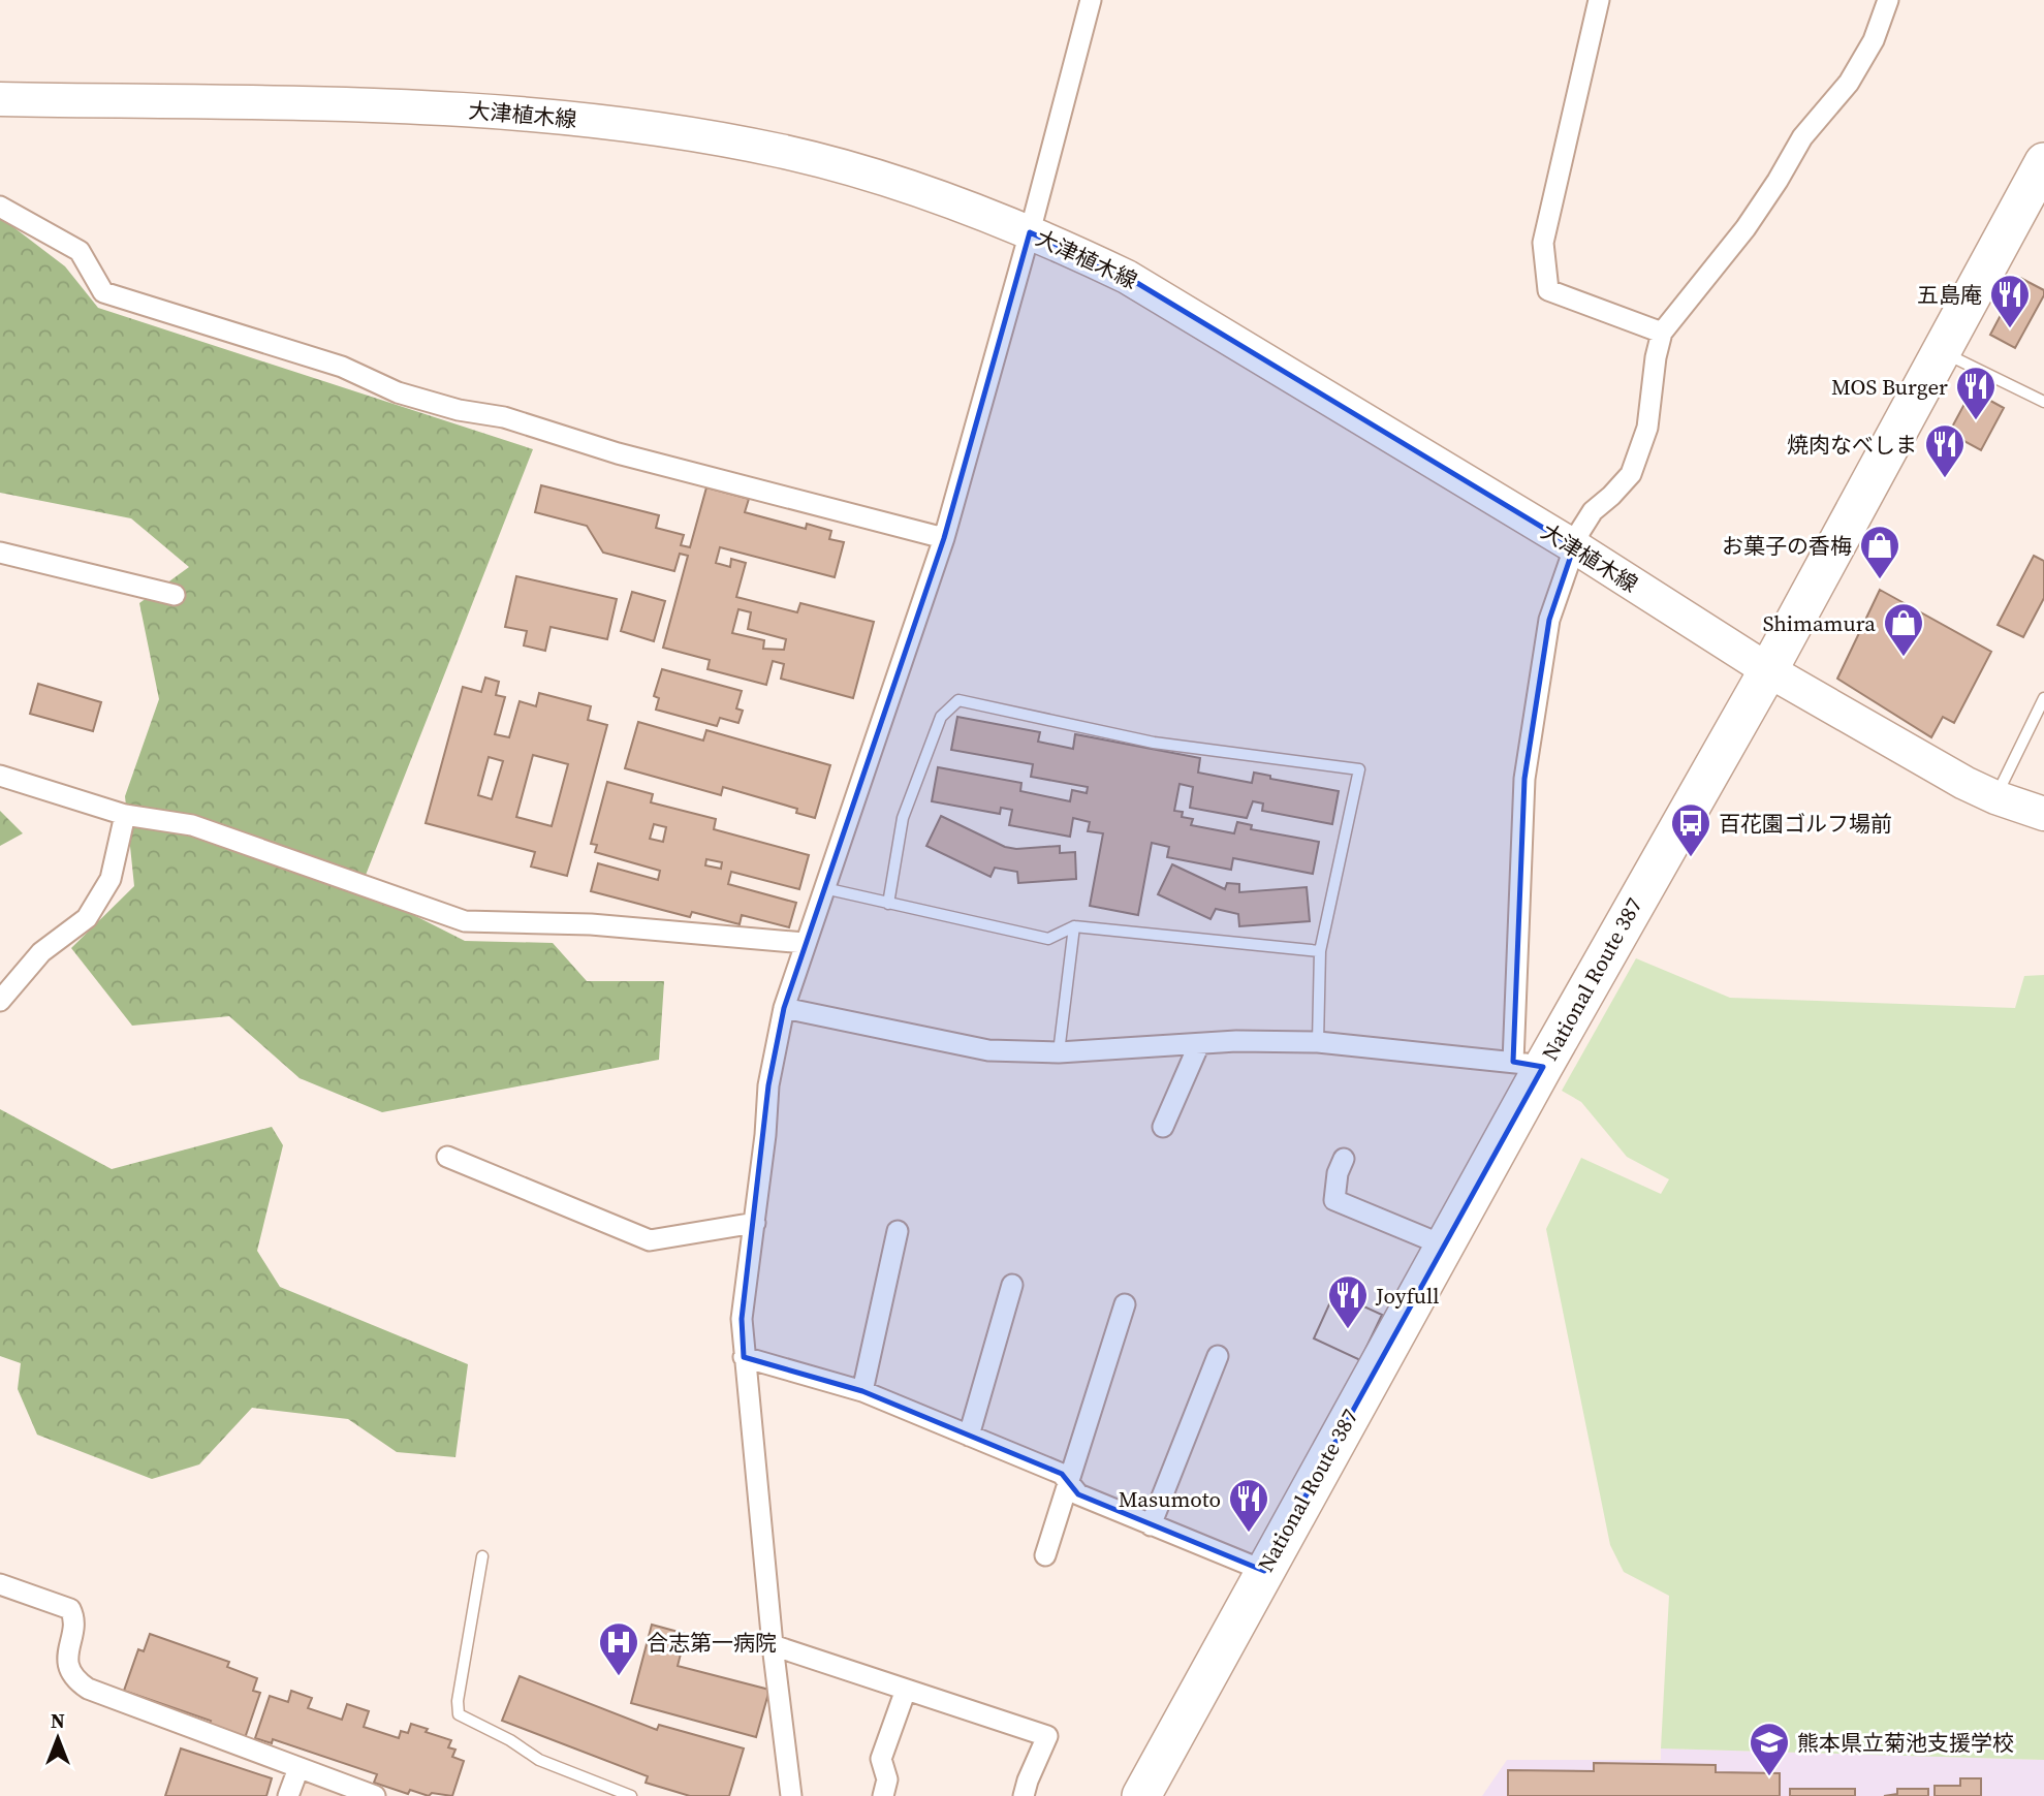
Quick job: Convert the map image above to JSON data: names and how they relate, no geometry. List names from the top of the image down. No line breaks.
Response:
{"streets":{"highway":["National Route 387"],"main road":["大津植木線"]},"crossings":[["大津植木線","National Route 387"]],"places":{"restaurant":["五島庵","MOS Burger","焼肉なべしま","Joyfull","Masumoto"],"shop":["お菓子の香梅","Shimamura"],"bus stop":["百花園ゴルフ場前"],"hospital":["合志第一病院"],"school or university":["熊本県立菊池支援学校"]},"north":"top"}
